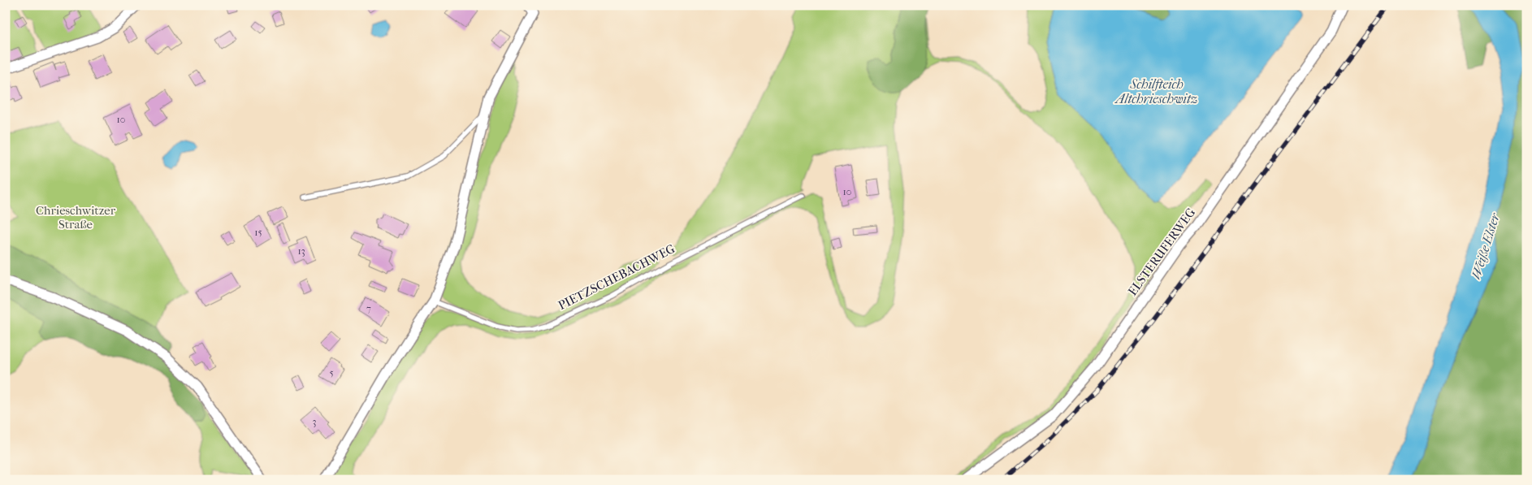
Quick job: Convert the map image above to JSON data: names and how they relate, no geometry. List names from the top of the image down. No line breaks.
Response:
{"streets":{"street":["ELSTERUFERWEG"],"lane":["PIETZSCHEBACHWEG"]},"water":["Schilfteich Altchrieschwitz","Weiße Elster"],"parks":["Chrieschwitzer Straße"],"house_numbers":["10","10","15","13","7","5","3"]}
